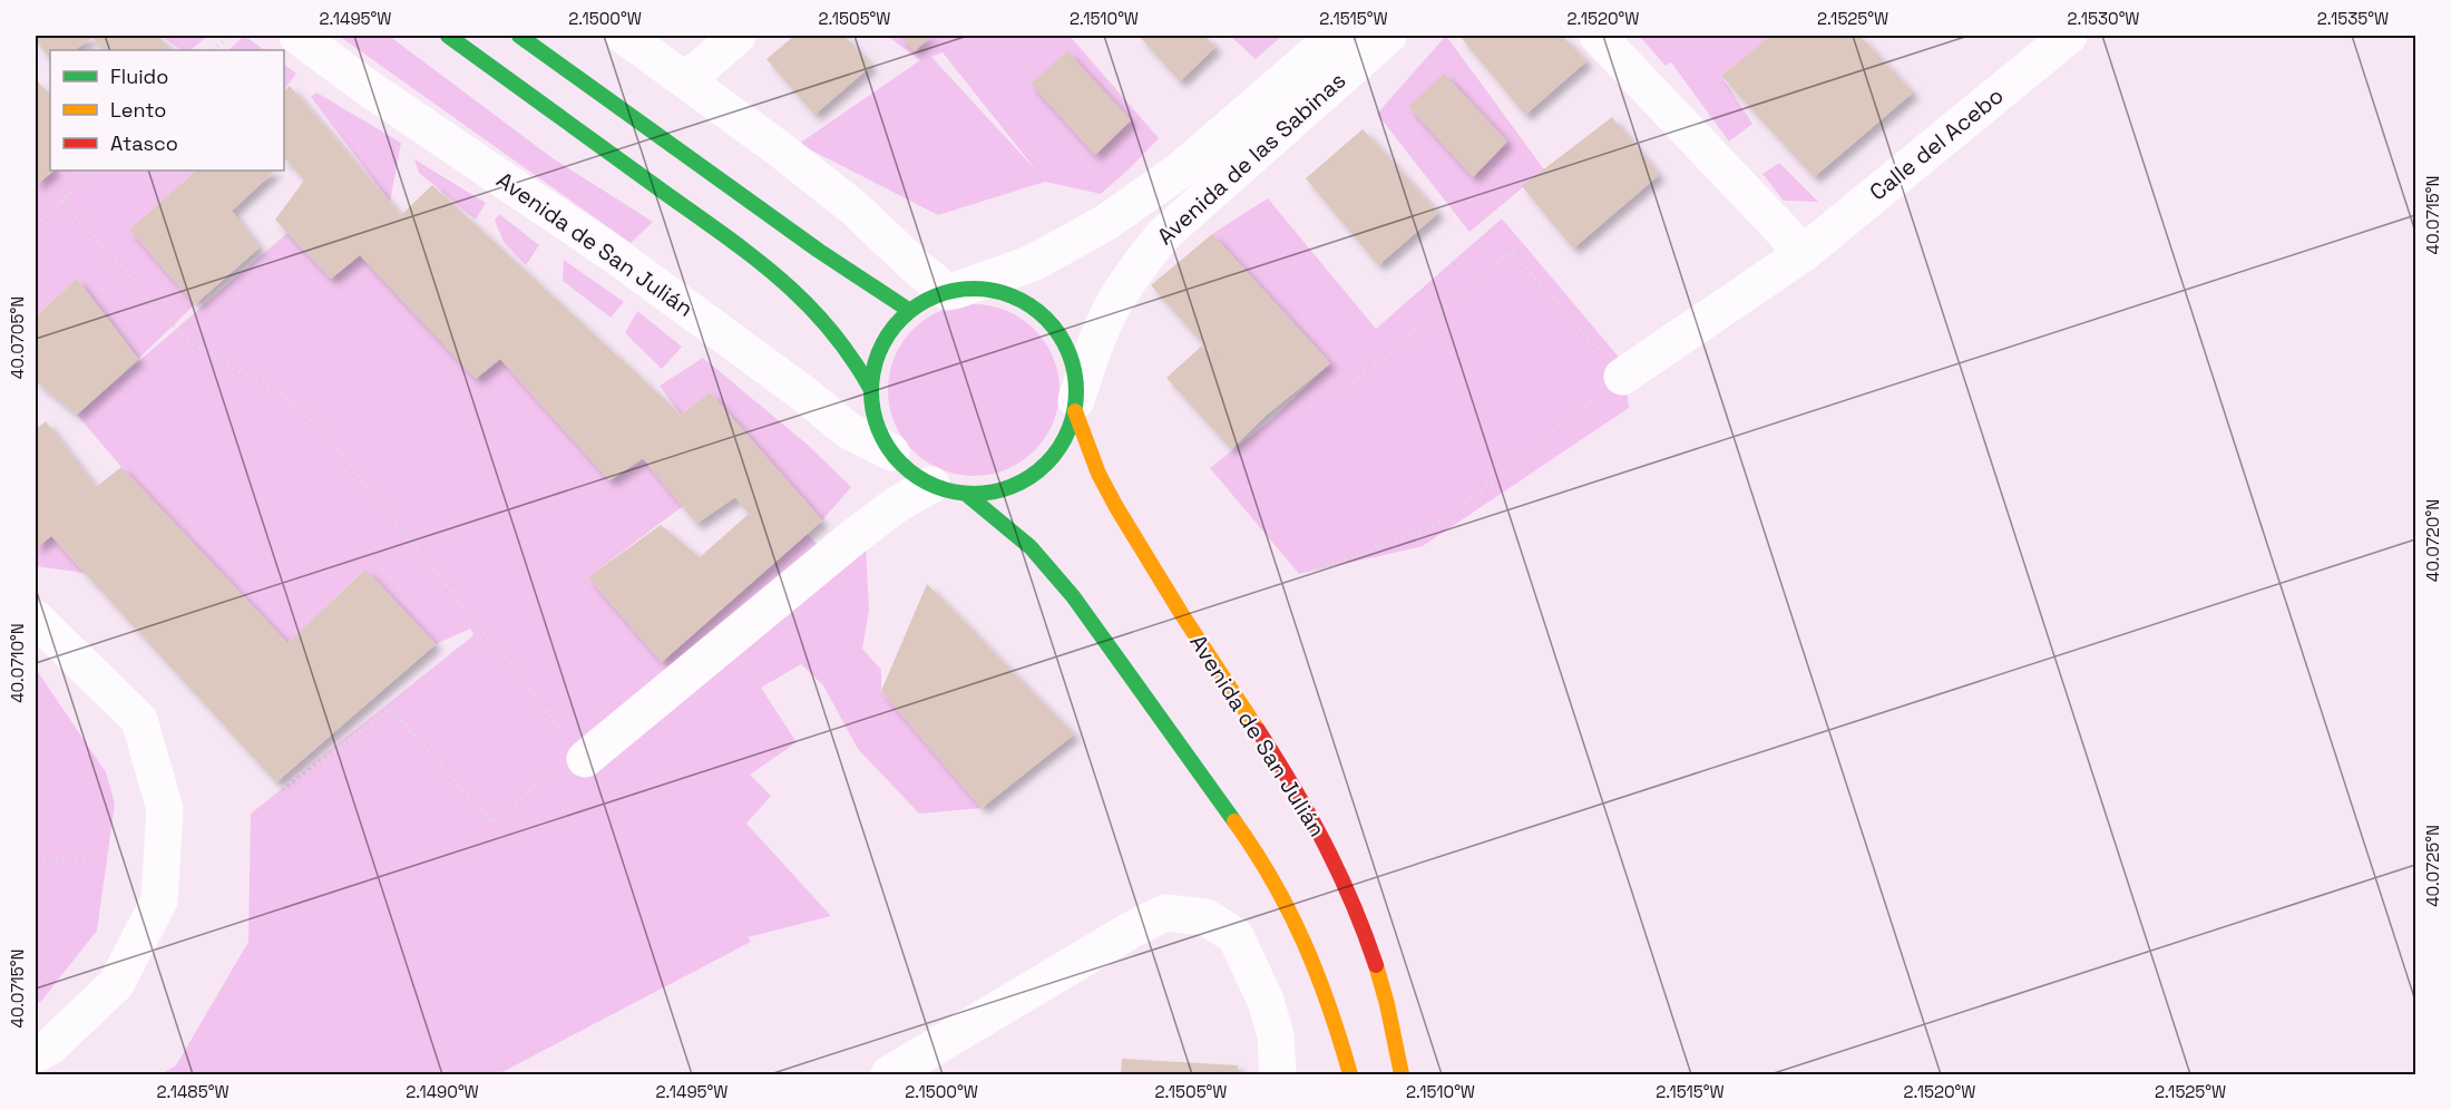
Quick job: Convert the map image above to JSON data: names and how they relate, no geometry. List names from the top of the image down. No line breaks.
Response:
{"streets":{"main road":["Avenida de San Julián"],"street":["Calle del Acebo","Avenida de las Sabinas"]},"crossings":[["Avenida de las Sabinas","Avenida de San Julián"]],"legend":["Fluido","Lento","Atasco"],"coordinates":["2.1495°W","2.1500°W","2.1505°W","2.1510°W","2.1515°W","2.1520°W","2.1525°W","2.1530°W","2.1535°W","40.0715°N","40.0705°N","40.0720°N","40.0710°N","40.0725°N","2.1485°W","2.1490°W"]}
